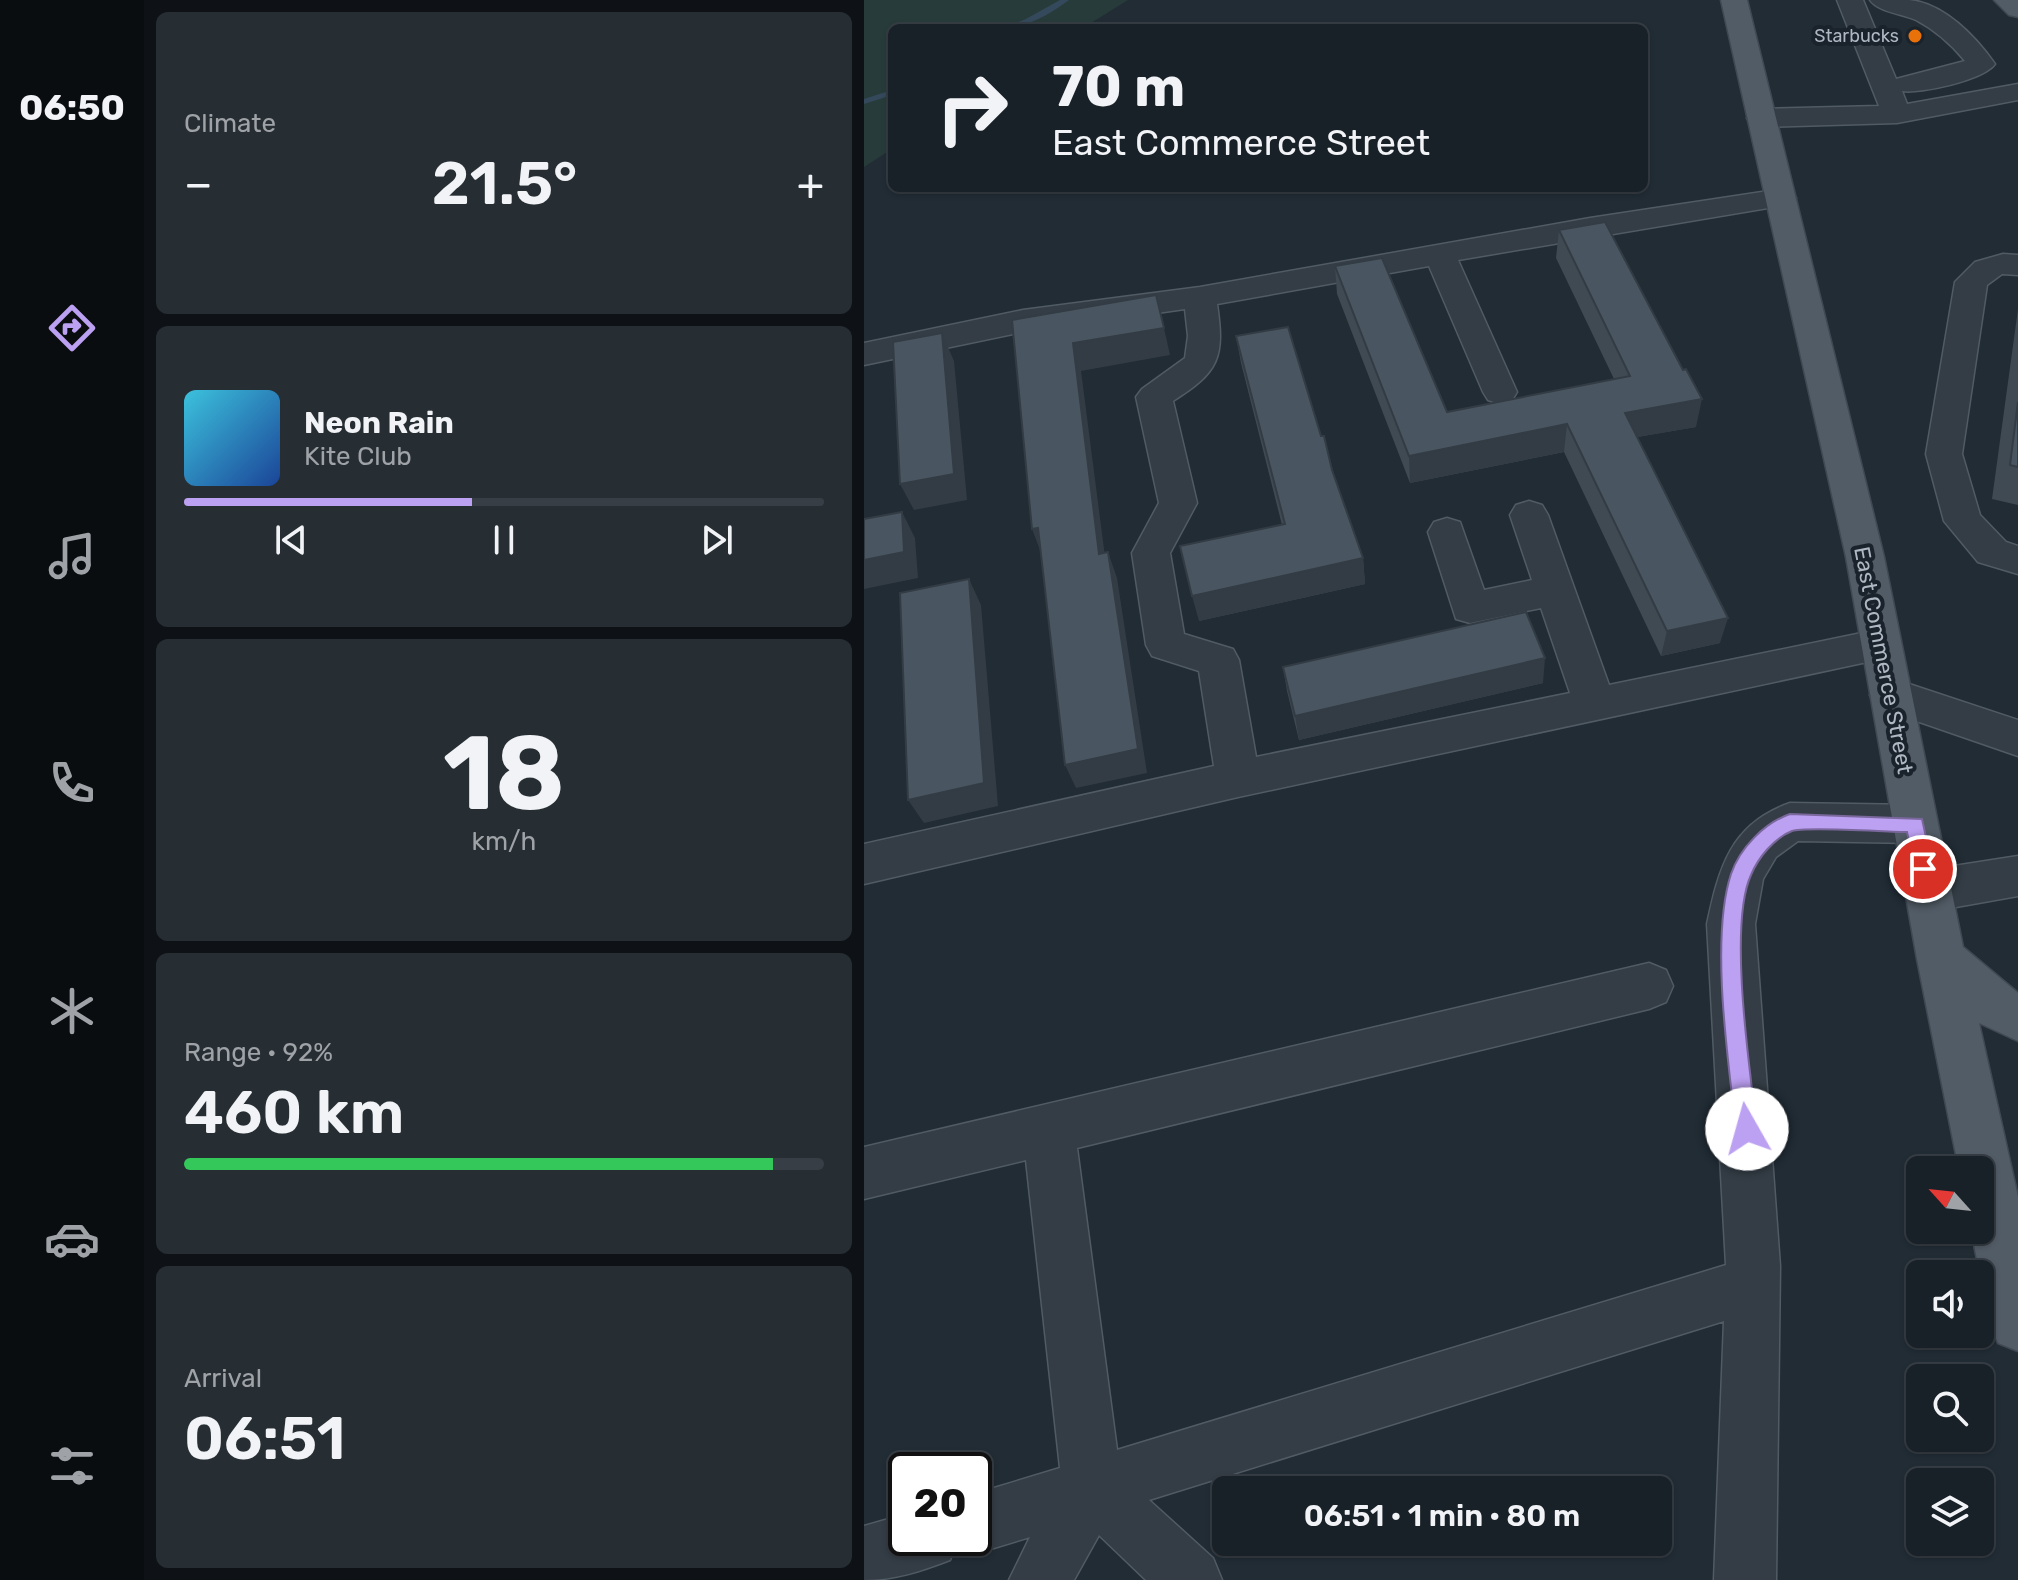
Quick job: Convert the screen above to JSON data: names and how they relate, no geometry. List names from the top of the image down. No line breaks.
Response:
{"streets":{"main road":["East Commerce Street"]},"places":["Starbucks"],"north":"top left","page":{"tabs":"06:50","tile":["Climate",["18","km/h"],["Range · 92%","460 km"],["Arrival","06:51"]],"turn":["70 m","East Commerce Street"],"heat":["−","21.5°","+"],"song":["Neon Rain","Kite Club"],"limit":"20","trip":"06:51 · 1 min · 80 m"}}
